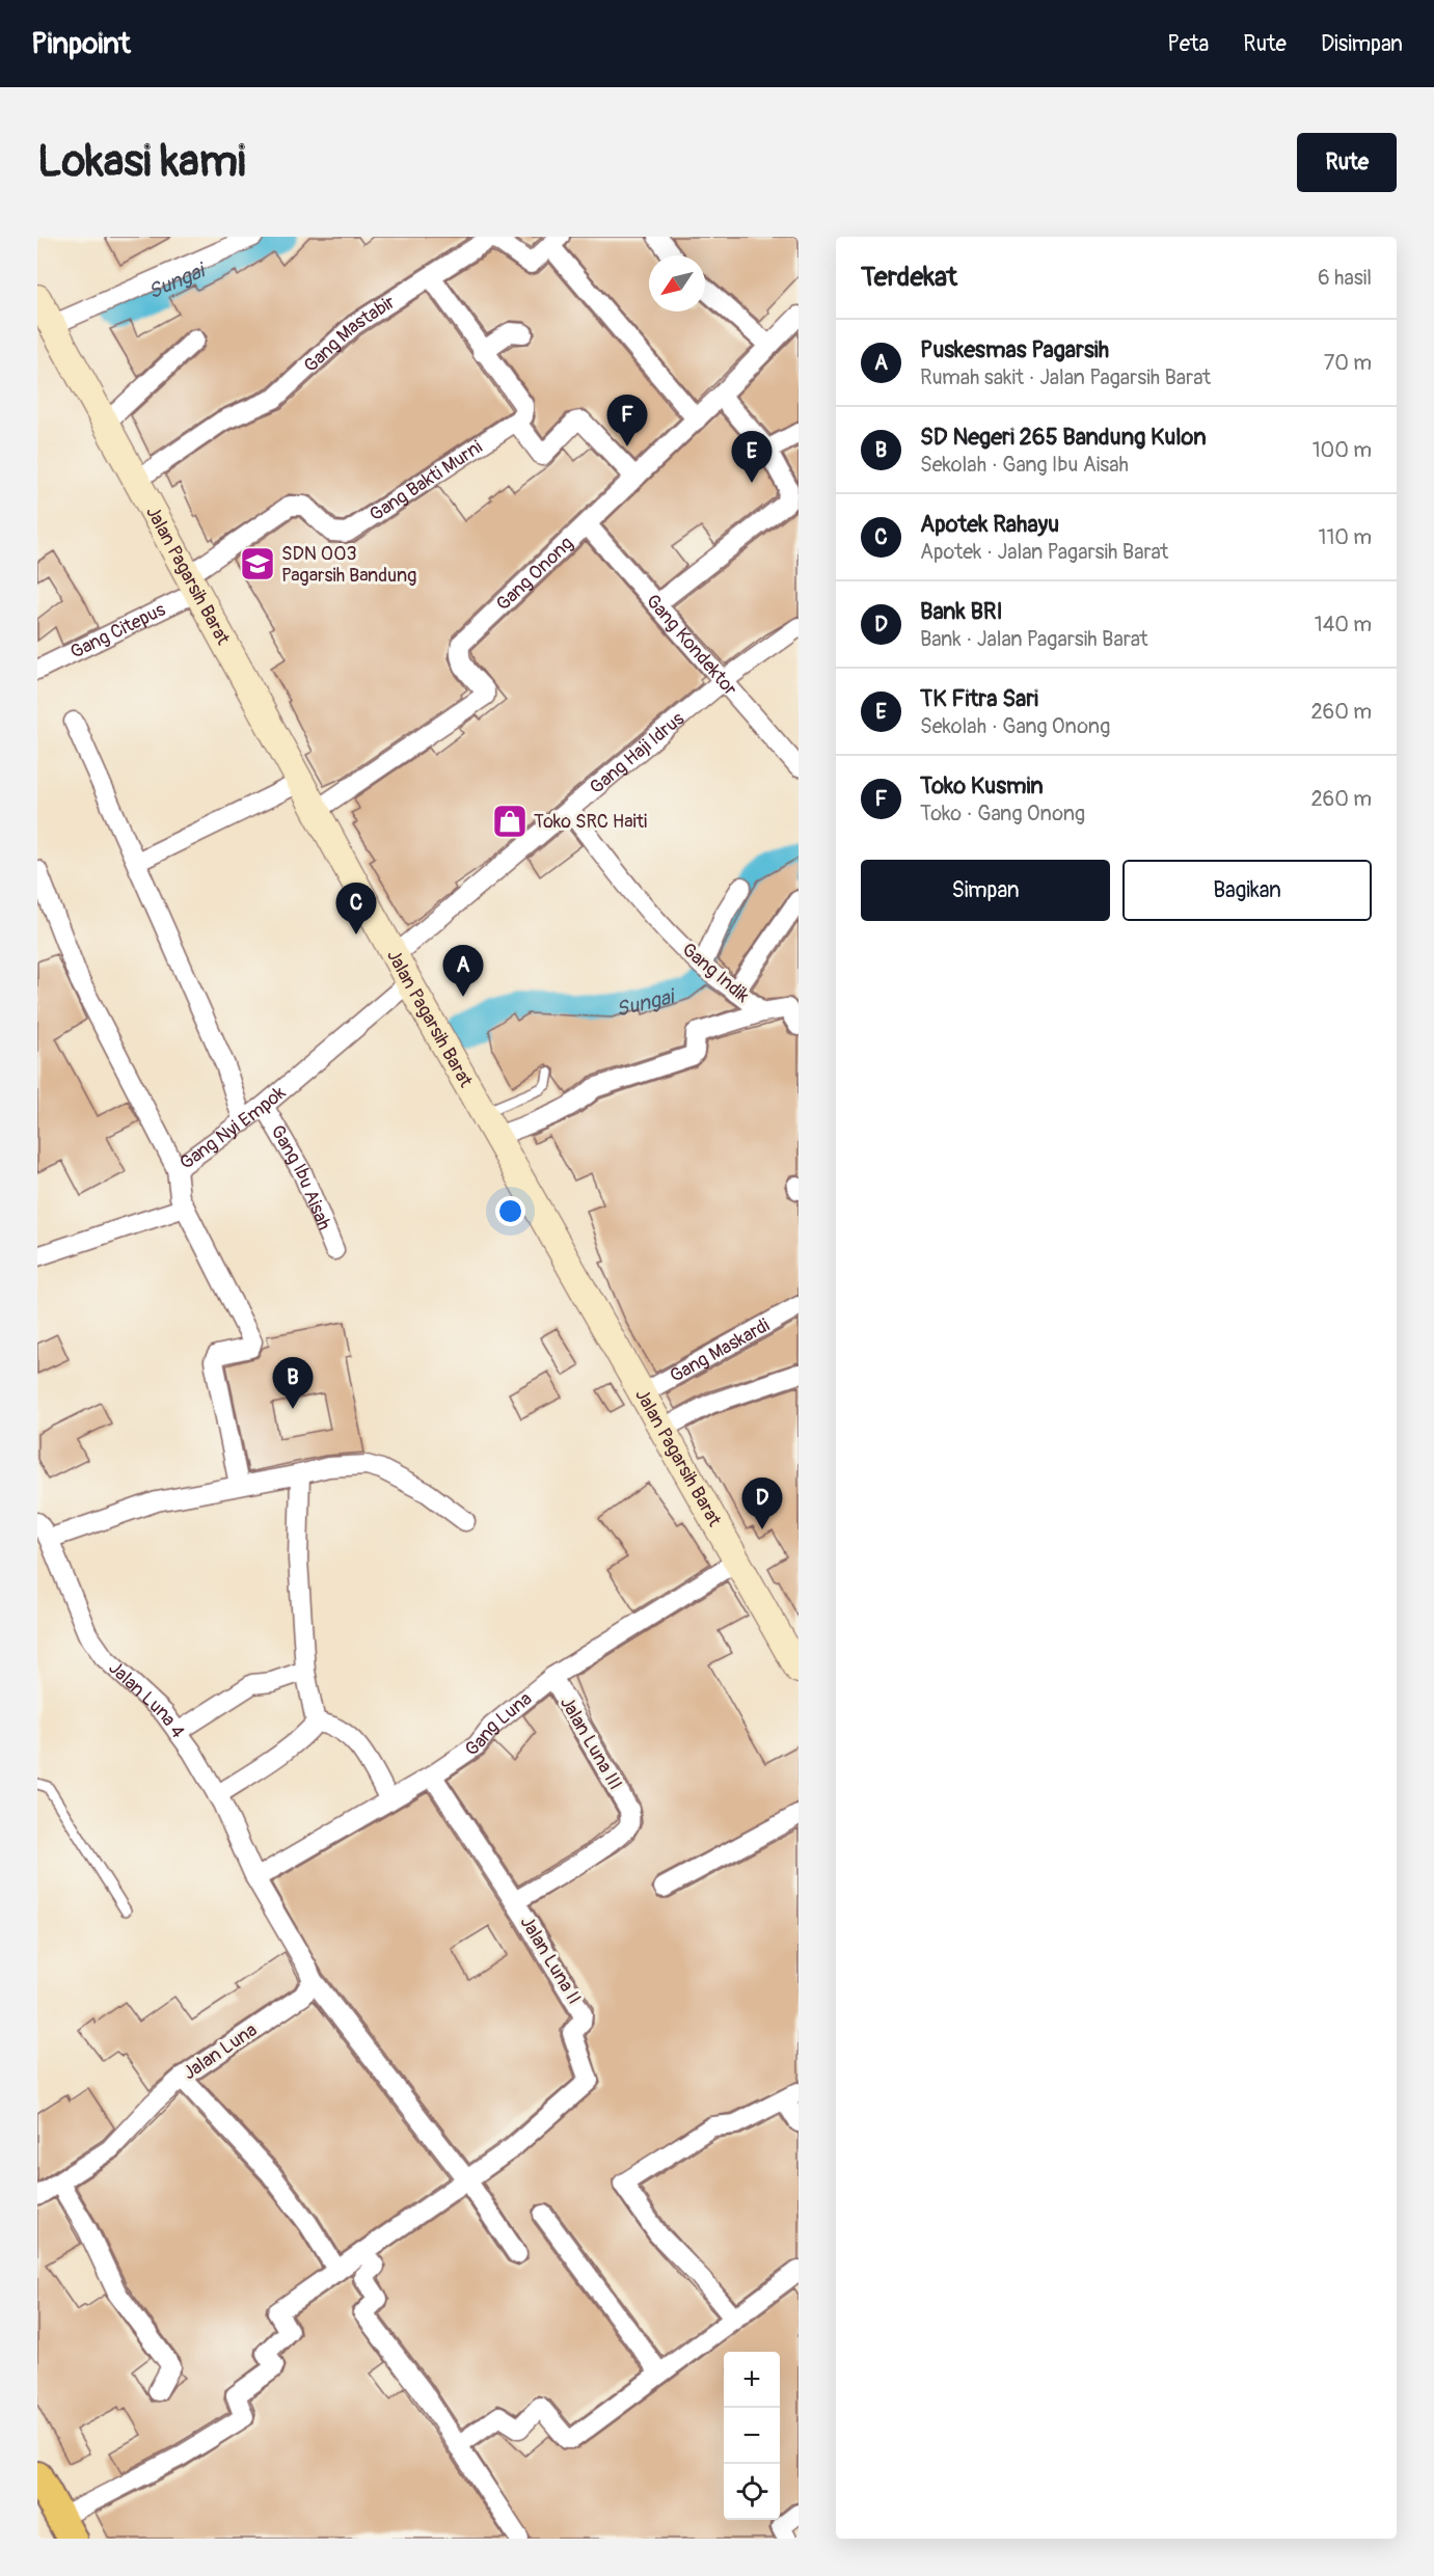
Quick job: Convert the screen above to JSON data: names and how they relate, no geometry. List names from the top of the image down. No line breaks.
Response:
{"streets":{"street":["Gang Mastabir","Gang Bakti Murni","Gang Onong","Jalan Pagarsih Barat","Gang Citepus","Gang Kondektor","Gang Haji Idrus","Gang Indik","Gang Nyi Empok","Gang Ibu Aisah","Gang Maskardi","Jalan Luna 4","Gang Luna","Jalan Luna III","Jalan Luna II","Jalan Luna"]},"crossings":[["Gang Mastabir","Jalan Pagarsih Barat"],["Gang Bakti Murni","Jalan Pagarsih Barat"],["Gang Bakti Murni","Gang Citepus"],["Gang Onong","Jalan Pagarsih Barat"],["Gang Onong","Gang Kondektor"],["Jalan Pagarsih Barat","Gang Citepus"],["Jalan Pagarsih Barat","Gang Haji Idrus"],["Jalan Pagarsih Barat","Gang Indik"],["Jalan Pagarsih Barat","Gang Nyi Empok"],["Jalan Pagarsih Barat","Gang Maskardi"],["Jalan Pagarsih Barat","Gang Luna"],["Gang Kondektor","Gang Haji Idrus"],["Gang Haji Idrus","Gang Indik"],["Gang Nyi Empok","Gang Ibu Aisah"],["Jalan Luna 4","Gang Luna"],["Gang Luna","Jalan Luna III"],["Gang Luna","Jalan Luna II"],["Jalan Luna III","Jalan Luna II"]],"water":["Sungai"],"places":{"school or university":["SDN 003 Pagarsih Bandung"],"shop":["Toko SRC Haiti"]},"north":"bottom left","page":{"header":"Pinpoint","nav":["Peta","Rute","Disimpan"],"buttons":["Rute",["Simpan","Bagikan"]],"title":"Lokasi kami","heading":["Terdekat","6 hasil"],"list":[{"mark":"A","name":"Puskesmas Pagarsih","note":"Rumah sakit · Jalan Pagarsih Barat","value":"70 m"},{"mark":"B","name":"SD Negeri 265 Bandung Kulon","note":"Sekolah · Gang Ibu Aisah","value":"100 m"},{"mark":"C","name":"Apotek Rahayu","note":"Apotek · Jalan Pagarsih Barat","value":"110 m"},{"mark":"D","name":"Bank BRI","note":"Bank · Jalan Pagarsih Barat","value":"140 m"},{"mark":"E","name":"TK Fitra Sari","note":"Sekolah · Gang Onong","value":"260 m"},{"mark":"F","name":"Toko Kusmin","note":"Toko · Gang Onong","value":"260 m"}],"pins":["F","E","C","A","B","D"],"map_buttons":["+","−"]}}
